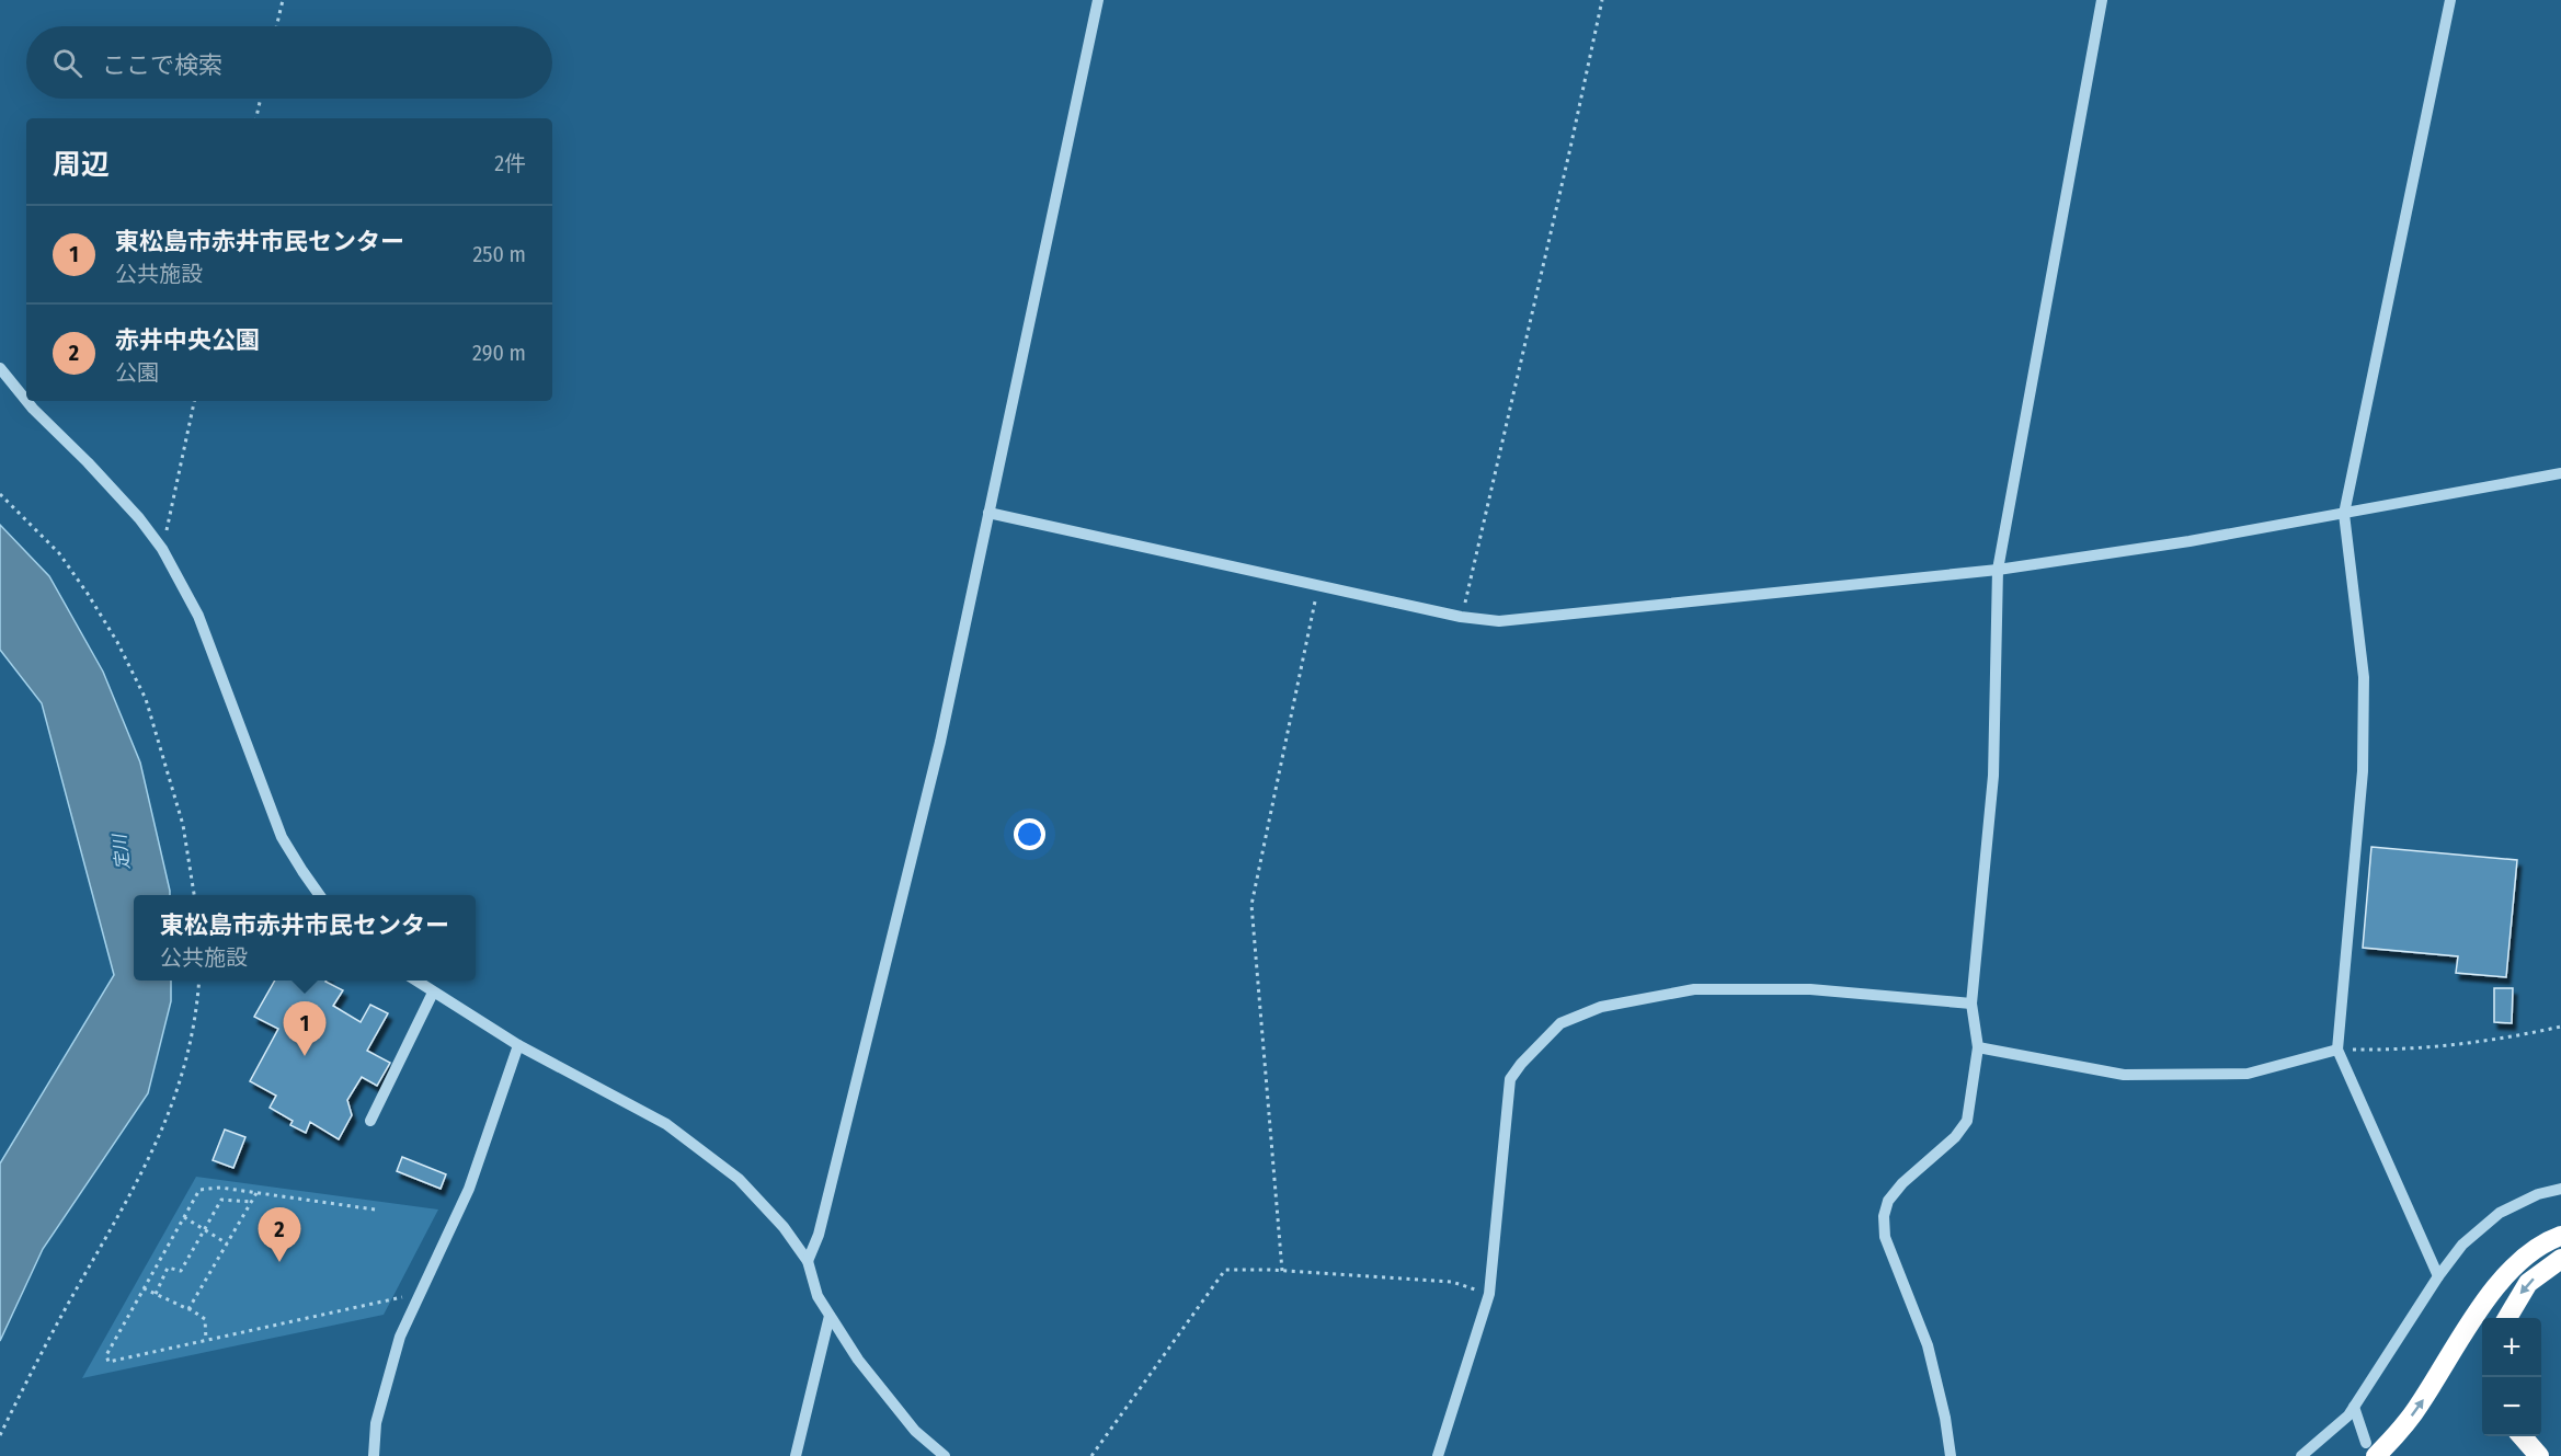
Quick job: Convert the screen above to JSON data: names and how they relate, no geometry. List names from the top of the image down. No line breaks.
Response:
{"water":["定川"],"page":{"search":"ここで検索","heading":["周辺","2件"],"list":[{"mark":"1","name":"東松島市赤井市民センター","note":"公共施設","value":"250 m"},{"mark":"2","name":"赤井中央公園","note":"公園","value":"290 m"}],"popup":["東松島市赤井市民センター","公共施設"],"pins":["1","2"],"map_buttons":["+","−"]}}
